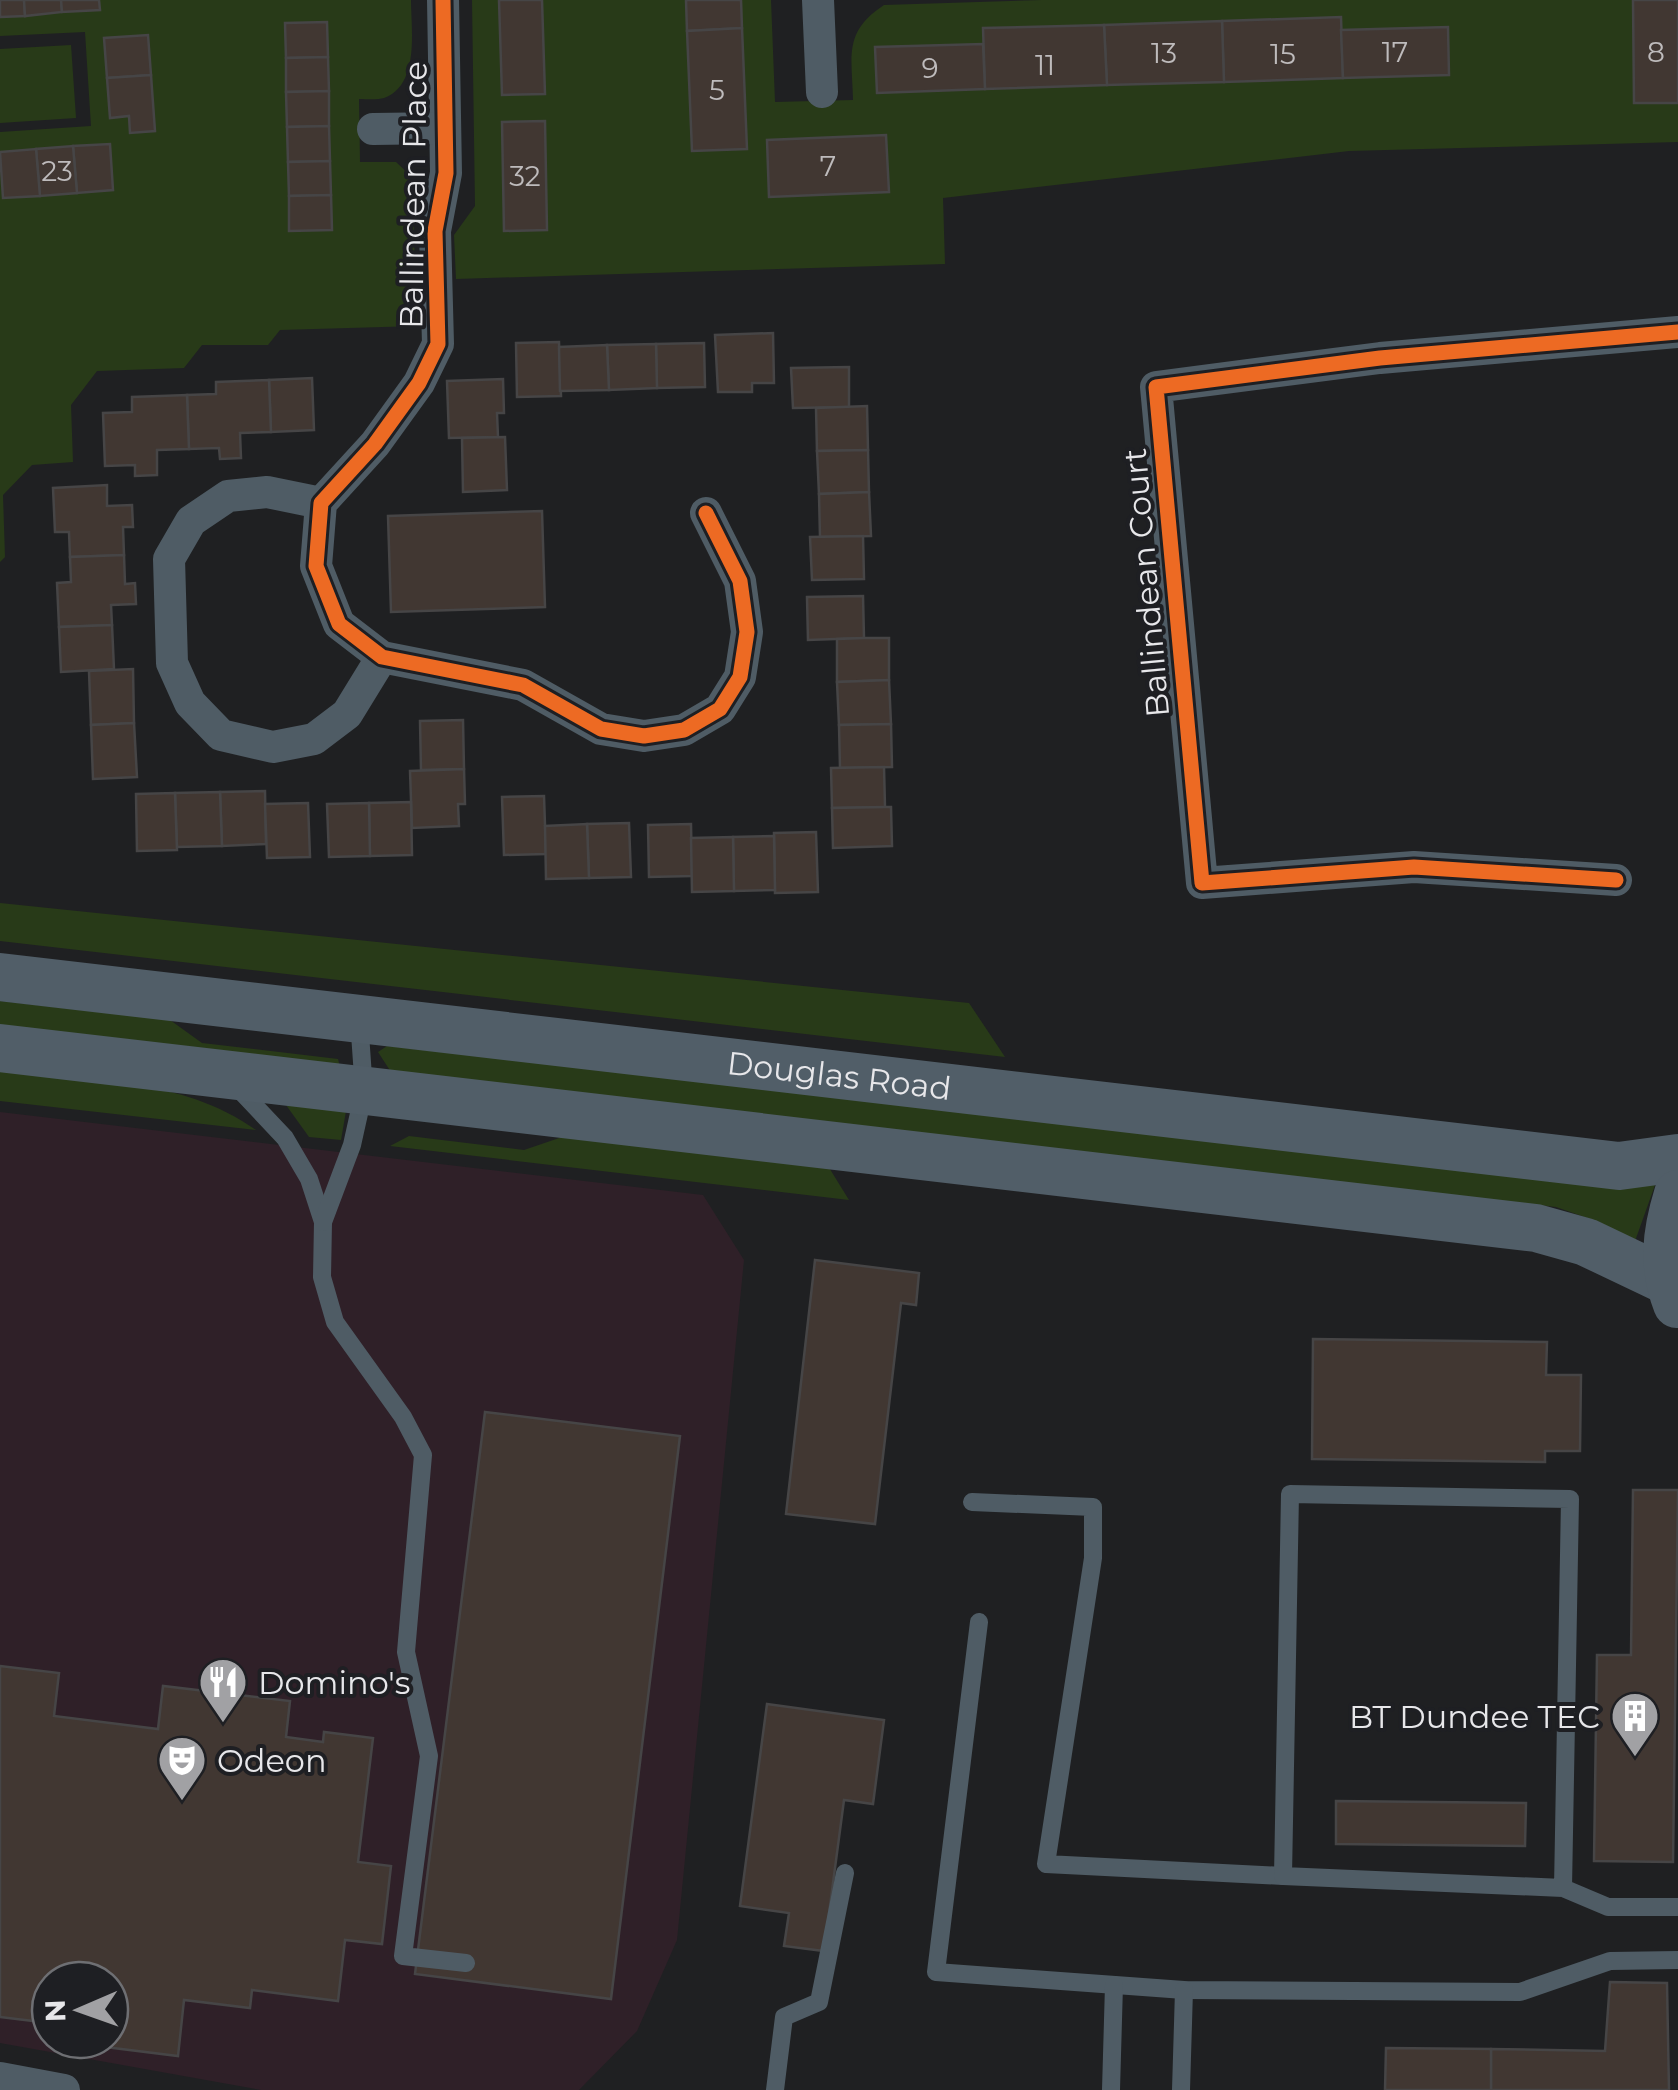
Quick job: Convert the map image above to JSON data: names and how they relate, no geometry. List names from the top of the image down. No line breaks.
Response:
{"streets":{"main road":["Douglas Road"],"street":["Ballindean Place","Ballindean Court"]},"places":{"restaurant":["Domino's"],"building":["BT Dundee TEC"],"theatre":["Odeon"]},"house_numbers":["17","8","13","15","11","9","5","7","23","32"],"north":"left"}
